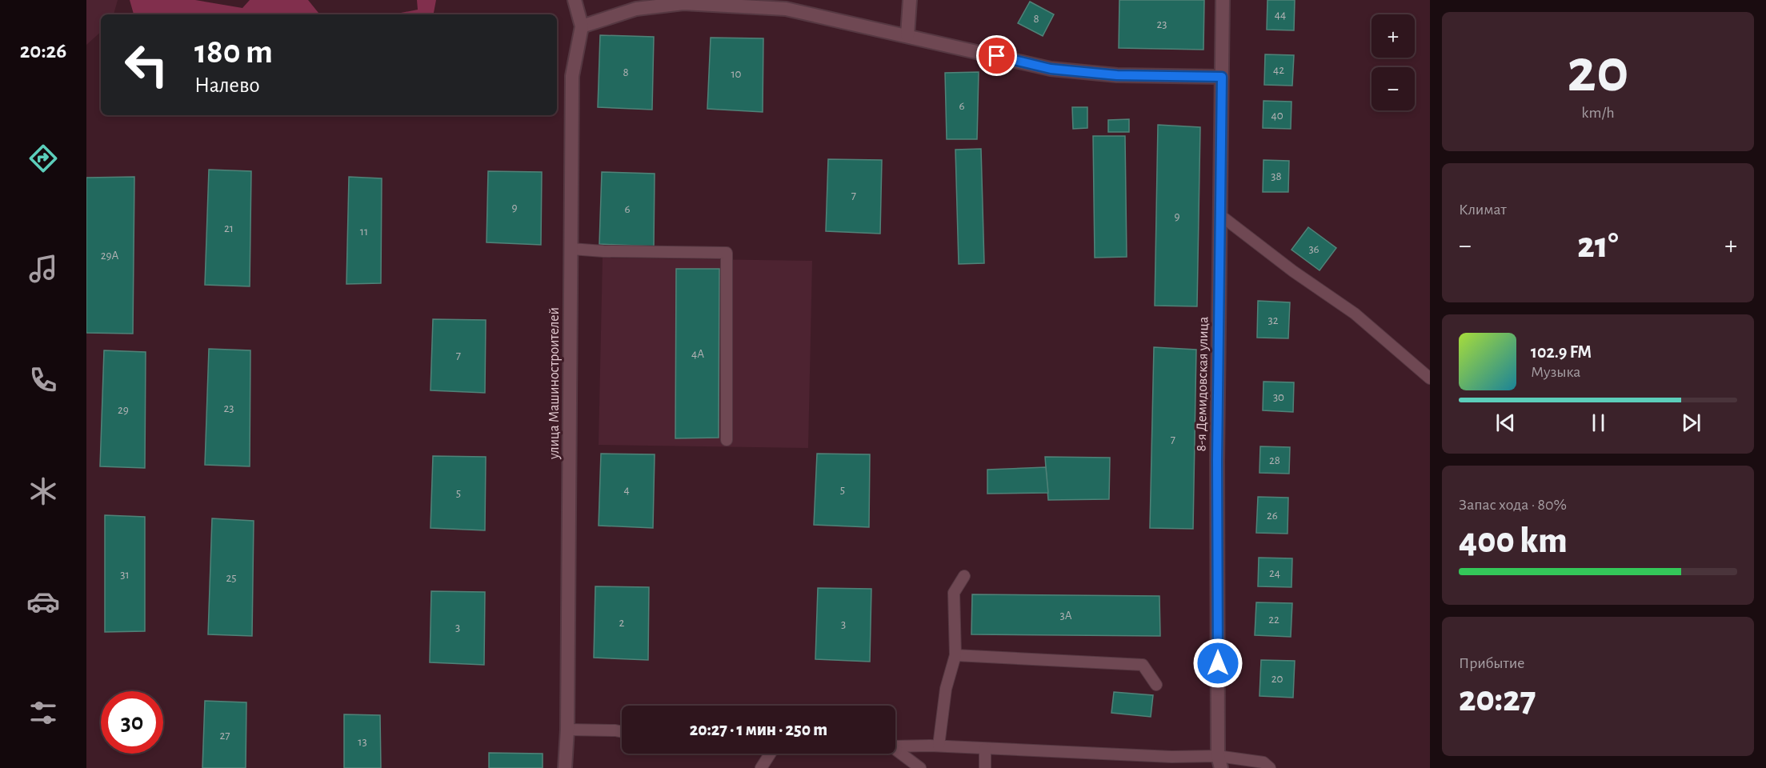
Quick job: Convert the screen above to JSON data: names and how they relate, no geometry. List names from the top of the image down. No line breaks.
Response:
{"streets":{"street":["улица Машиностроителей","8-я Демидовская улица"]},"house_numbers":["44","8","23","42","8","10","6","40","38","7","9","6","9","21","11","36","29А","32","4А","7","30","23","29","7","28","4","5","5","26","24","31","25","3А","22","2","3","3","20","27","13"],"page":{"tabs":"20:26","tile":[["20","km/h"],"Климат",["Запас хода · 80%","400 km"],["Прибытие","20:27"]],"map_buttons":["+","−"],"turn":["180 m","Налево"],"heat":["−","21°","+"],"song":["102.9 FM","Музыка"],"limit":"30","trip":"20:27 · 1 мин · 250 m"}}
